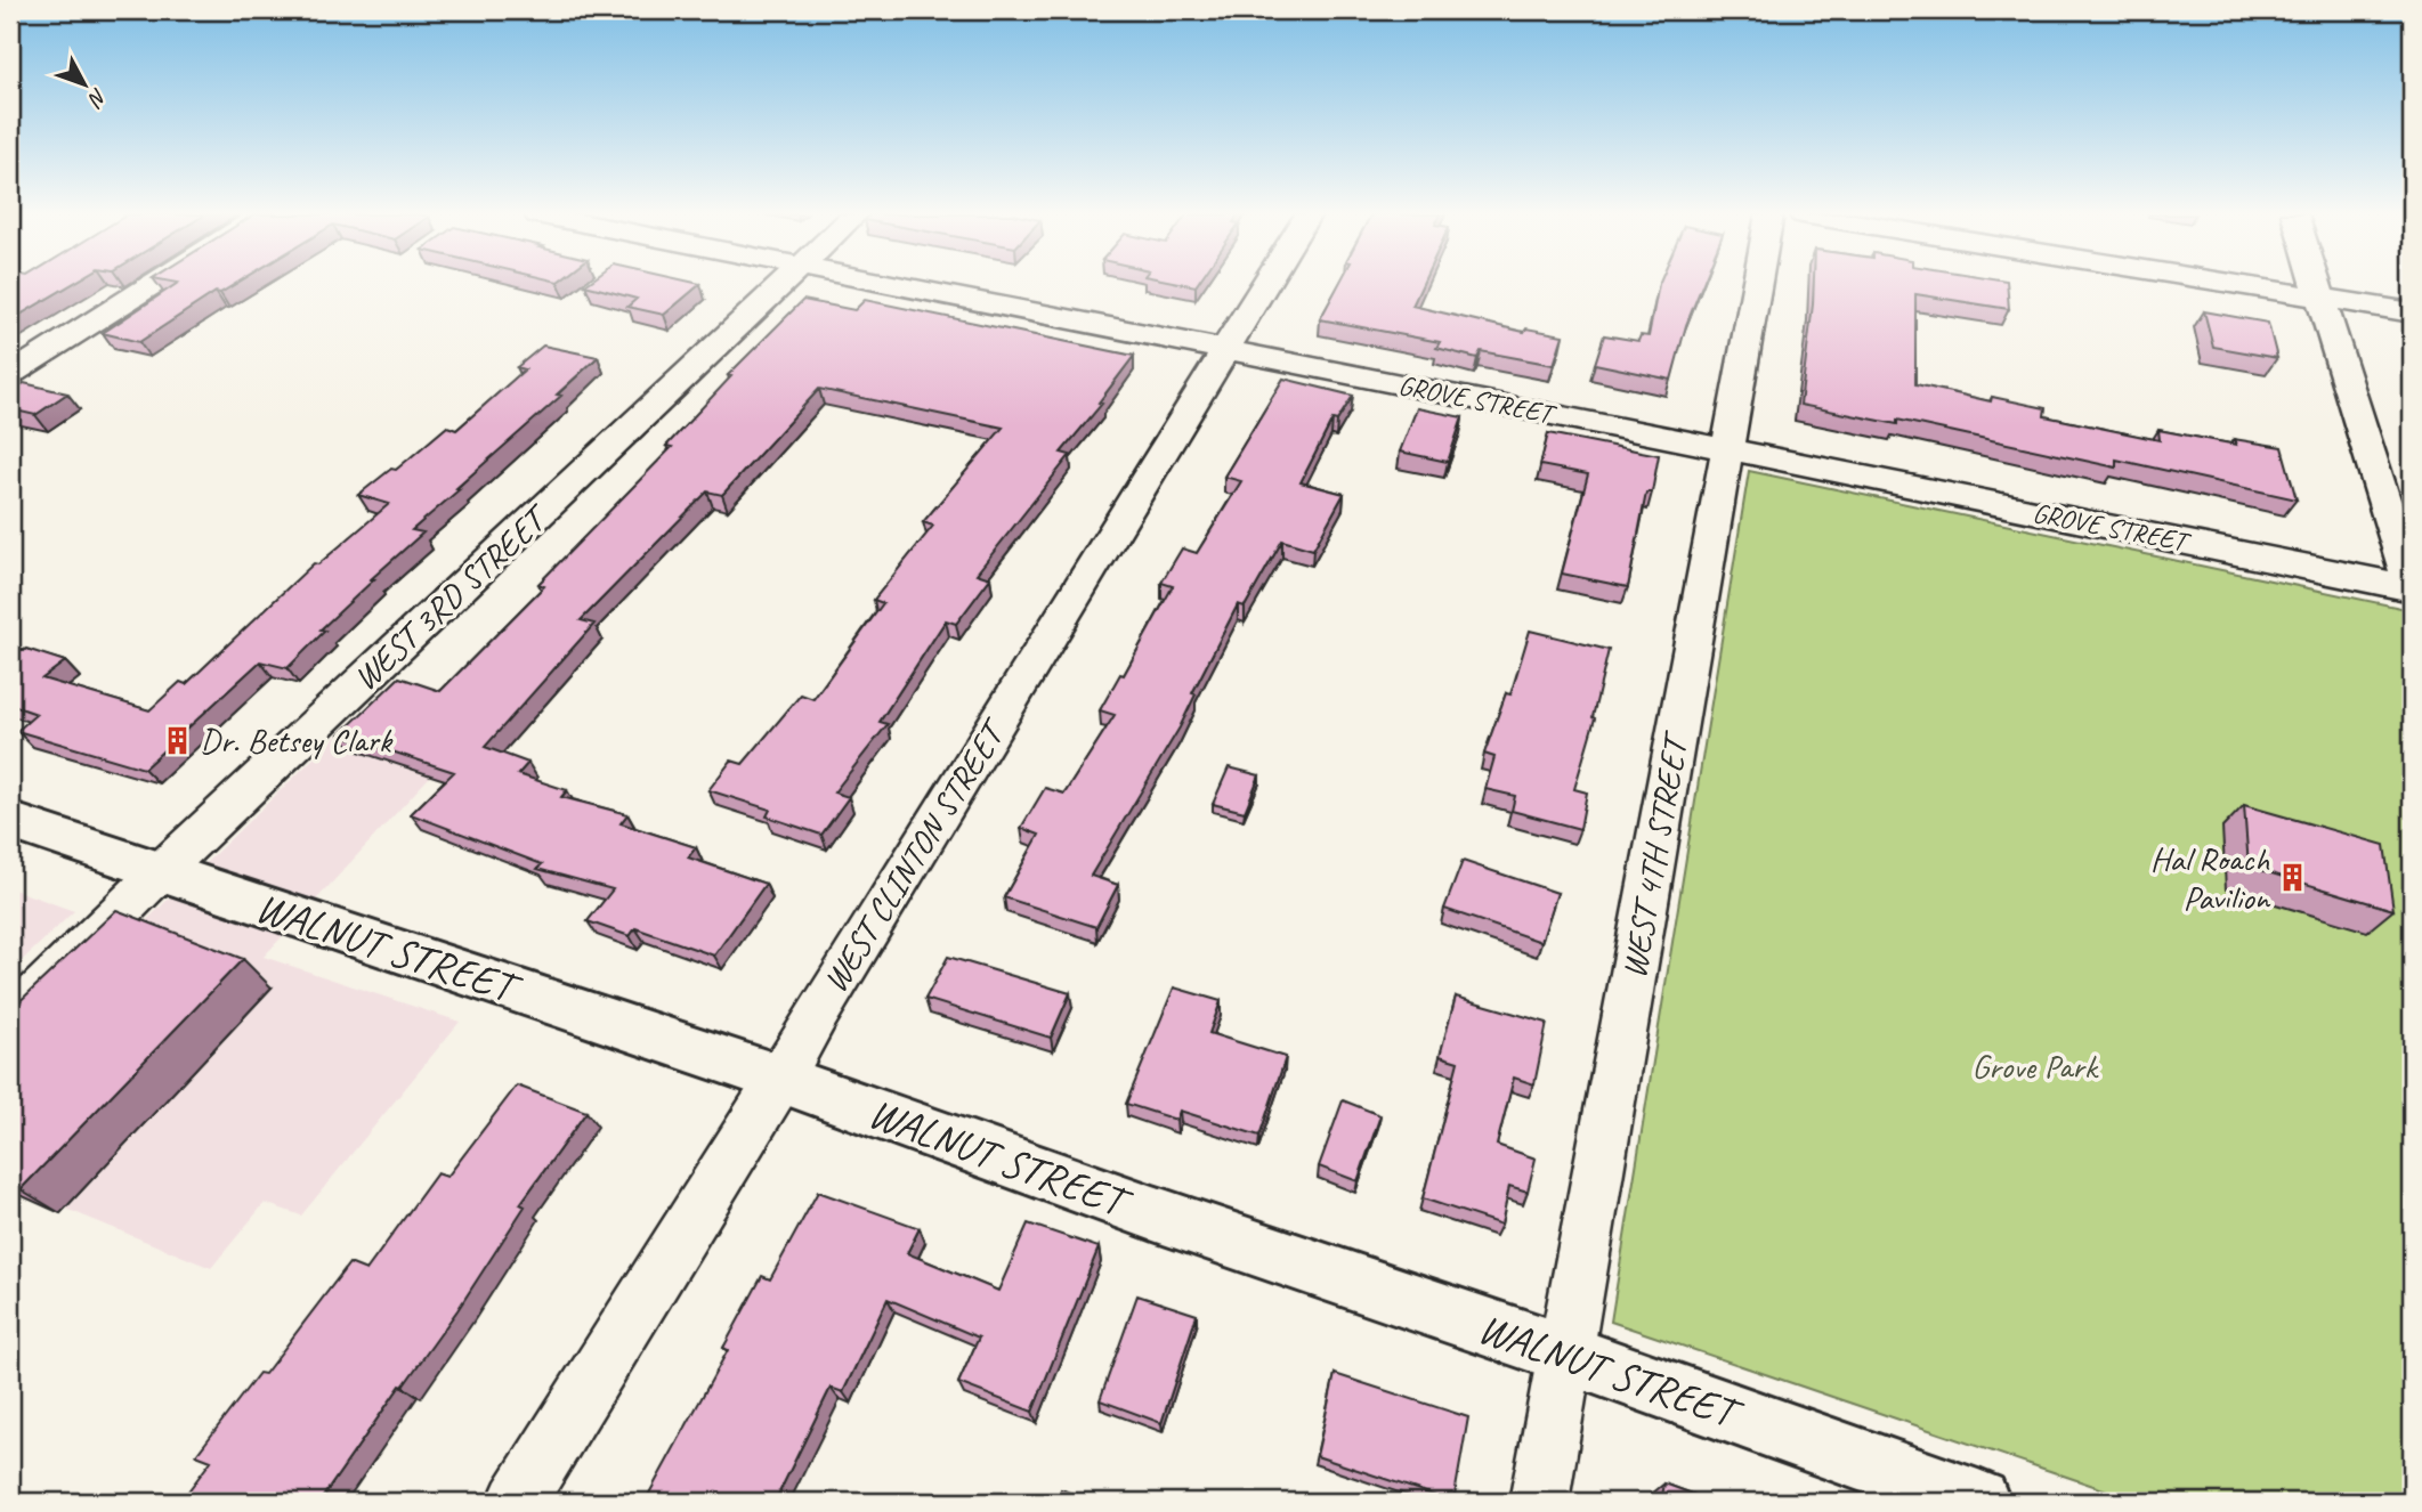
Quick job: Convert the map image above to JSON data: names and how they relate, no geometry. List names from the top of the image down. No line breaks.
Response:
{"streets":{"street":["GROVE STREET","WEST 3RD STREET","WEST CLINTON STREET","WEST 4TH STREET","WALNUT STREET"]},"crossings":[["GROVE STREET","WEST CLINTON STREET"],["GROVE STREET","WEST 4TH STREET"],["WEST 3RD STREET","WALNUT STREET"],["WEST CLINTON STREET","WALNUT STREET"],["WEST 4TH STREET","WALNUT STREET"]],"parks":["Grove Park"],"places":{"building":["Dr. Betsey Clark","Hal Roach Pavilion"]},"north":"bottom right"}
